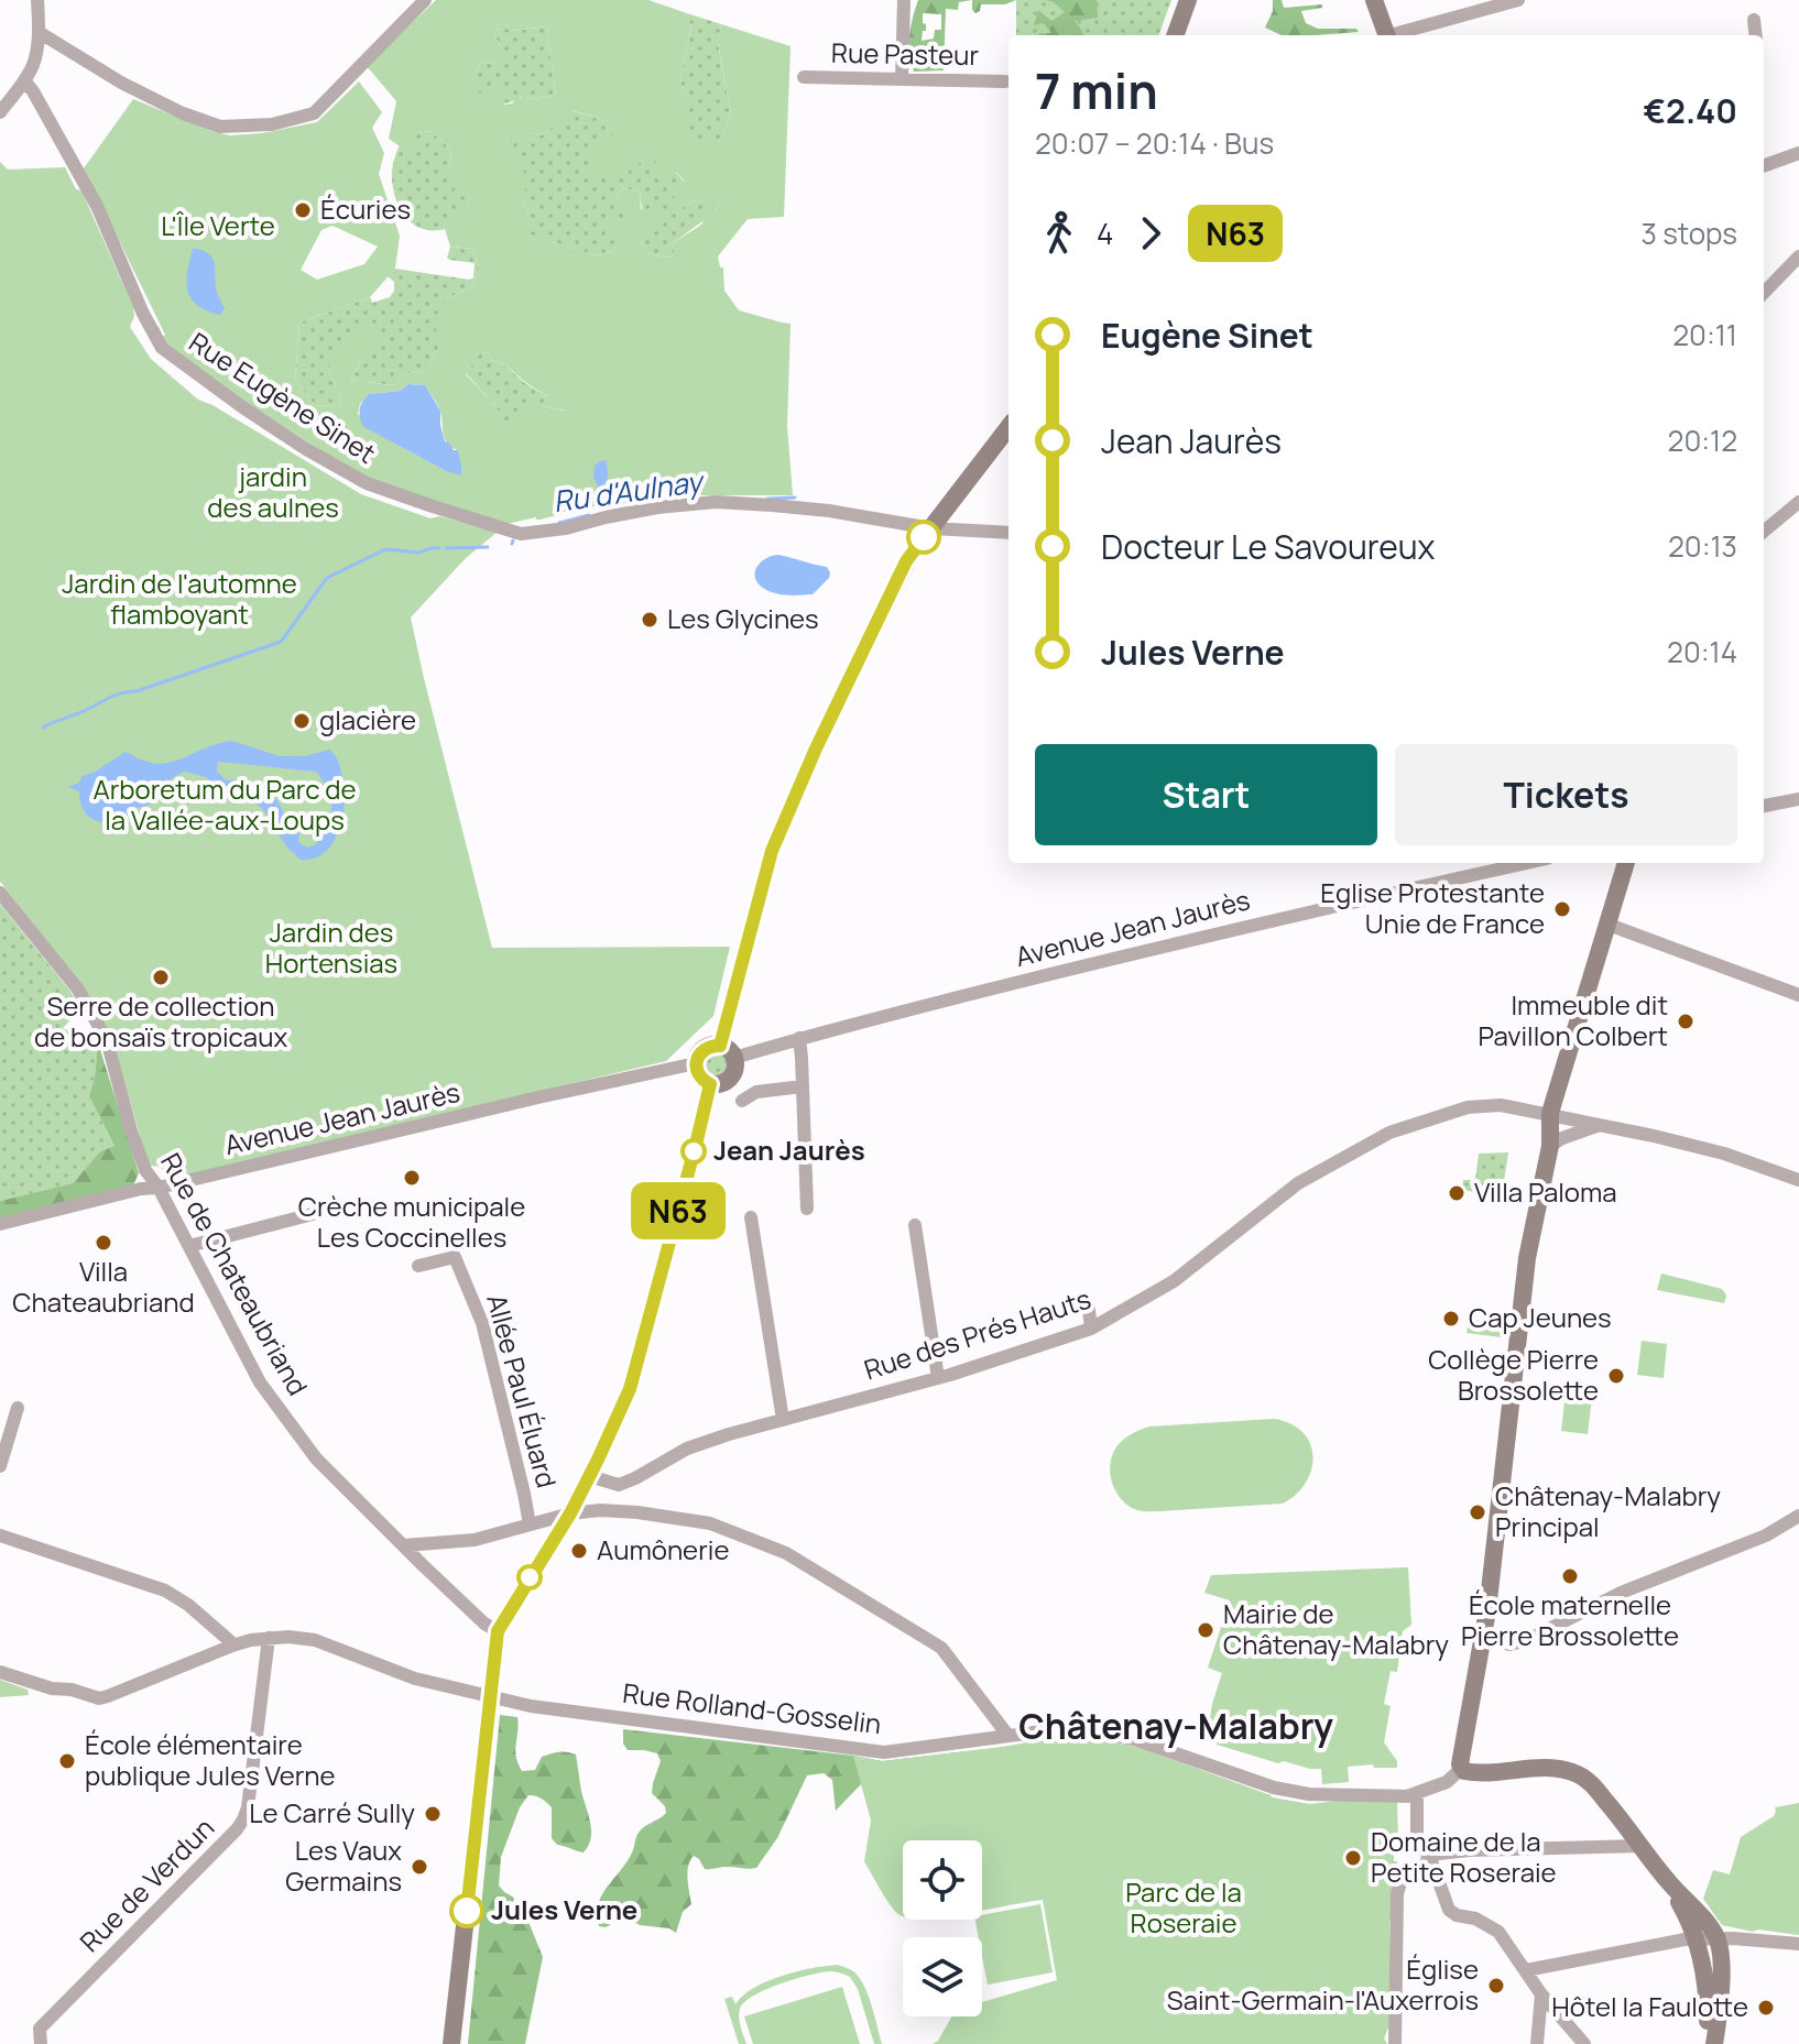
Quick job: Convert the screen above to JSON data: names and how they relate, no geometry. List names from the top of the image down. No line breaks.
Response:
{"streets":{"street":["Rue Pasteur","Rue Eugène Sinet","Avenue Jean Jaurès","Rue de Chateaubriand","Rue des Prés Hauts","Allée Paul Éluard","Rue Rolland-Gosselin","Rue de Verdun"]},"crossings":[["Avenue Jean Jaurès","Rue de Chateaubriand"],["Rue Rolland-Gosselin","Rue de Verdun"]],"districts":["Châtenay-Malabry"],"water":["Ru d'Aulnay"],"parks":["L'Île Verte","jardin des aulnes","Jardin de l'automne flamboyant","Arboretum du Parc de la Vallée-aux-Loups","Jardin des Hortensias","Parc de la Roseraie"],"places":["Écuries","Les Glycines","glacière","Eglise Protestante Unie de France","Serre de collection de bonsaïs tropicaux","Immeuble dit Pavillon Colbert","Jean Jaurès","Crèche municipale Les Coccinelles","Villa Paloma","Villa Chateaubriand","Cap Jeunes","Collège Pierre Brossolette","Châtenay-Malabry Principal","Aumônerie","École maternelle Pierre Brossolette","Mairie de Châtenay-Malabry","École élémentaire publique Jules Verne","Le Carré Sully","Domaine de la Petite Roseraie","Les Vaux Germains","Jules Verne","Église Saint-Germain-l'Auxerrois","Hôtel la Faulotte"],"lines":["bus line N63"],"page":{"on_map":"N63","heading":["7 min","20:07 – 20:14 · Bus","€2.40"],"legs":["4","N63","3 stops"],"list":[{"name":"Eugène Sinet","value":"20:11"},{"name":"Jean Jaurès","value":"20:12"},{"name":"Docteur Le Savoureux","value":"20:13"},{"name":"Jules Verne","value":"20:14"}],"buttons":["Start","Tickets"]}}
